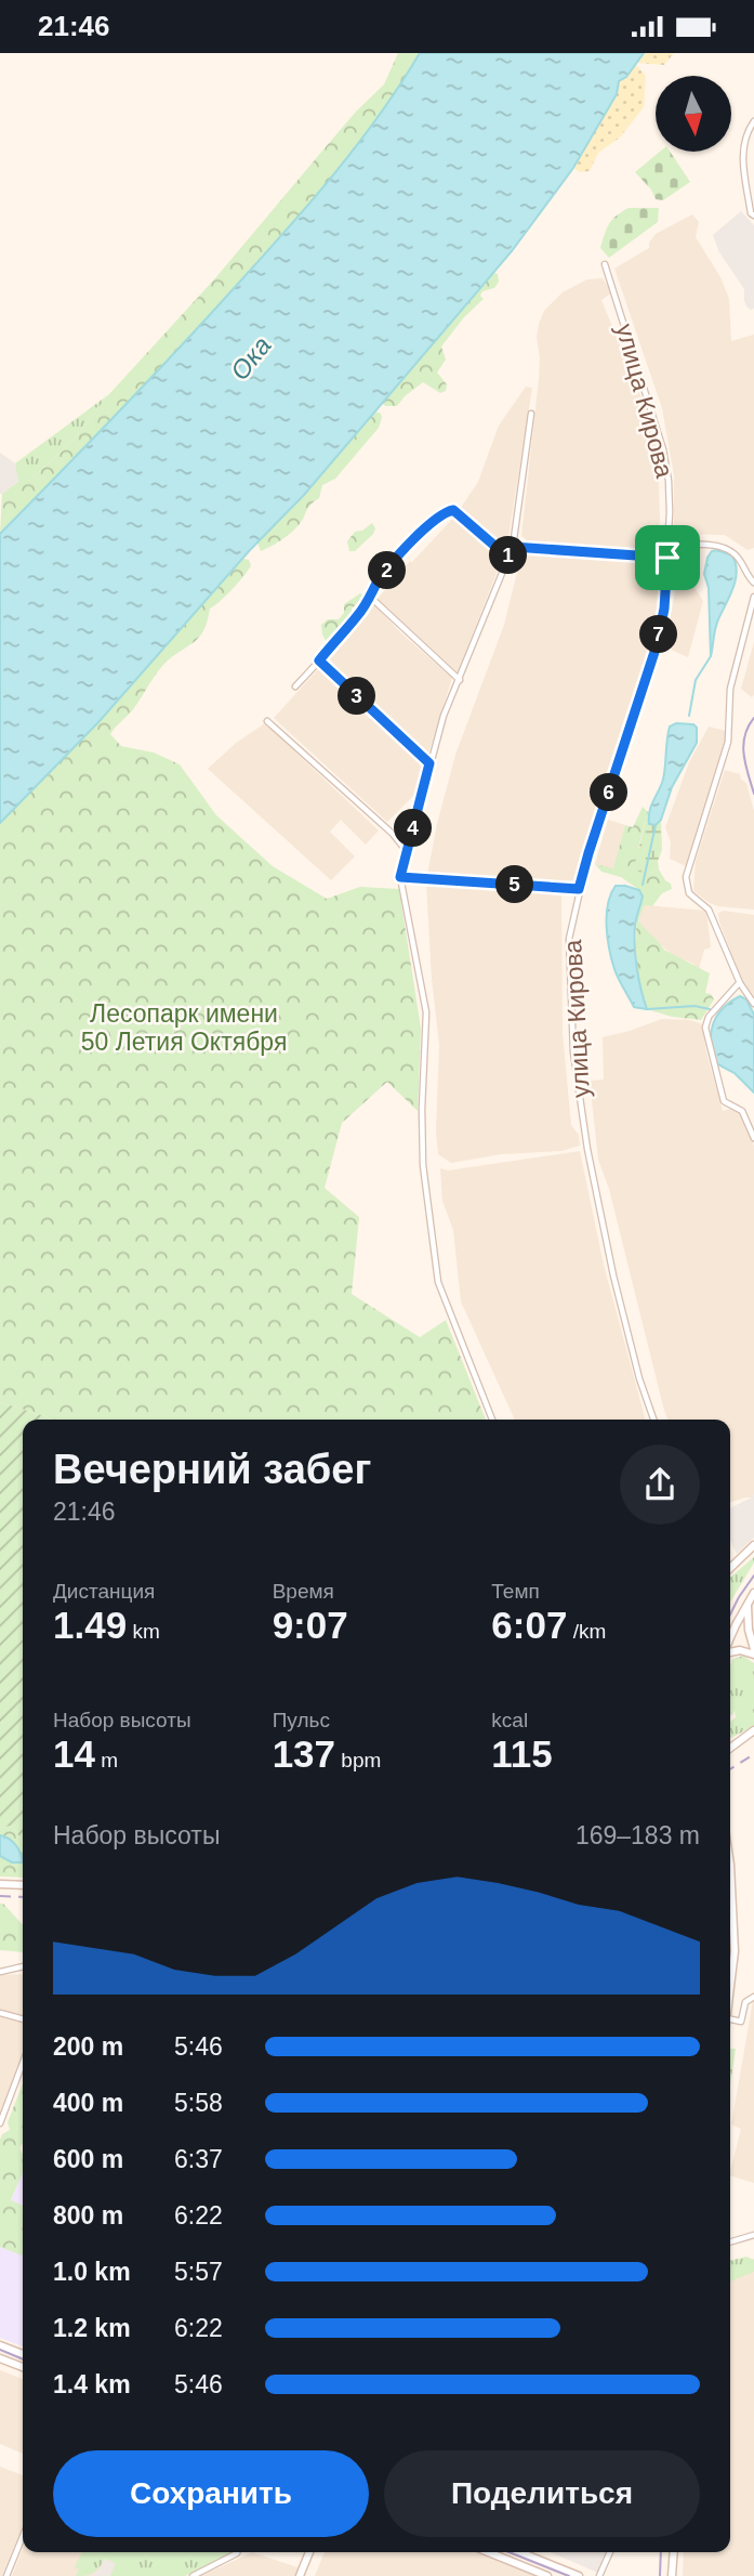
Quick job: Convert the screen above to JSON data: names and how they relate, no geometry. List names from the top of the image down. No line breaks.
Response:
{"streets":{"street":["улица Кирова"]},"water":["Ока"],"parks":["Лесопарк имени 50 Летия Октября"],"north":"bottom","page":{"status":"21:46","pins":["1","2","7","3","6","4","5"],"heading":["Вечерний забег","21:46"],"stats":[["Дистанция","1.49 km"],["Время","9:07"],["Темп","6:07 /km"],["Набор высоты","14 m"],["Пульс","137 bpm"],["kcal","115"]],"chart":["Набор высоты","169–183 m"],"list":[{"name":"200 m","note":"5:46"},{"name":"400 m","note":"5:58"},{"name":"600 m","note":"6:37"},{"name":"800 m","note":"6:22"},{"name":"1.0 km","note":"5:57"},{"name":"1.2 km","note":"6:22"},{"name":"1.4 km","note":"5:46"}],"buttons":["Сохранить","Поделиться"]}}
